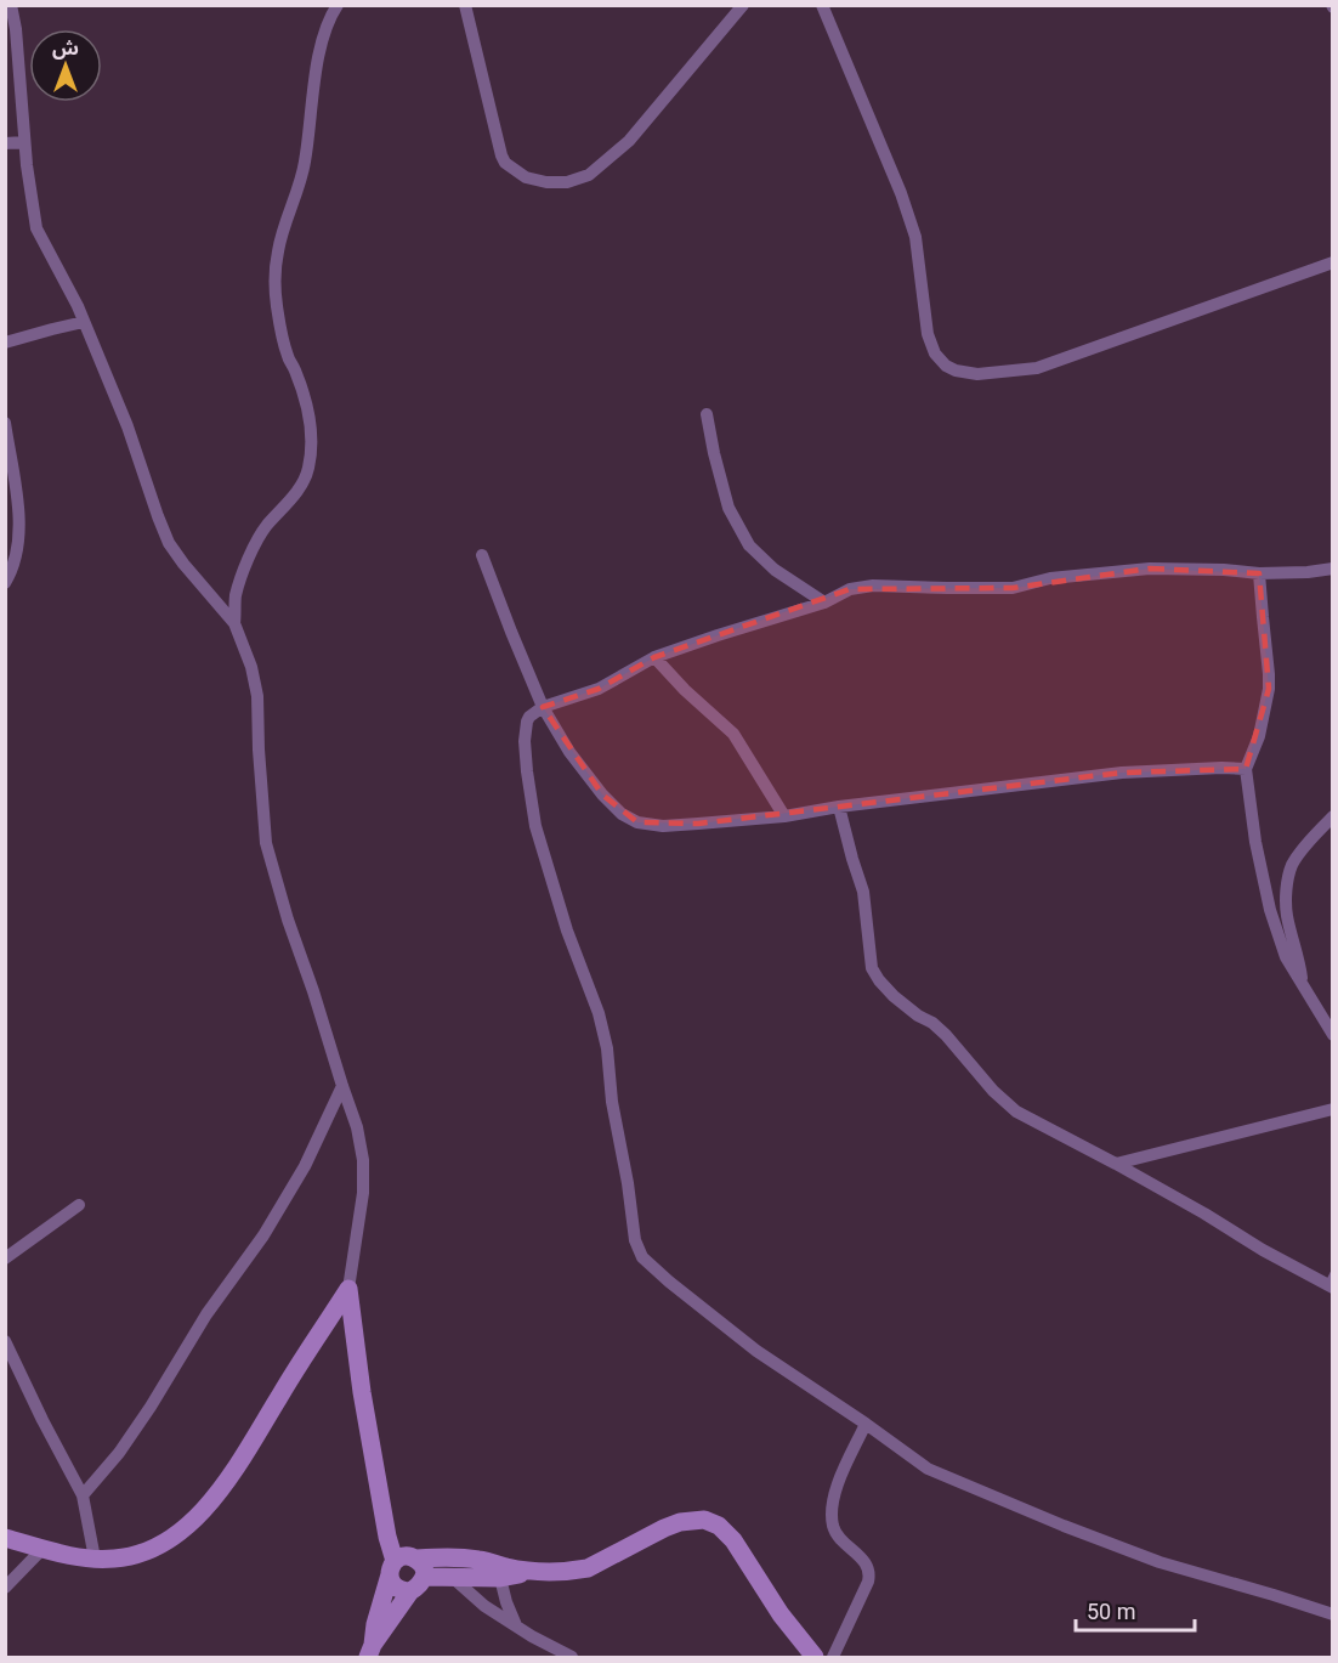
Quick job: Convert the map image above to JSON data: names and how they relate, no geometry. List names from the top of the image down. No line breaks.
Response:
{"scale_bar":"50 m","north":"top"}
